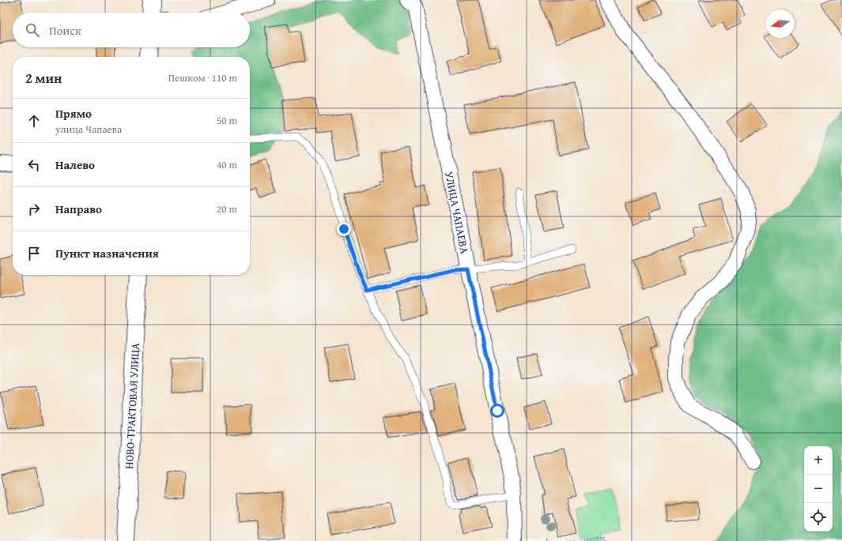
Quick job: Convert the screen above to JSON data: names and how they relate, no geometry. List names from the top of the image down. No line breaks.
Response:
{"streets":{"main road":["НОВО-ТРАКТОВАЯ УЛИЦА"],"street":["УЛИЦА ЧАПАЕВА"]},"north":"left","page":{"search":"Поиск","heading":["2 мин","Пешком · 110 m"],"list":[["Прямо","улица Чапаева","50 m"],["Налево","40 m"],["Направо","20 m"],"Пункт назначения"],"map_buttons":["+","−"]}}
